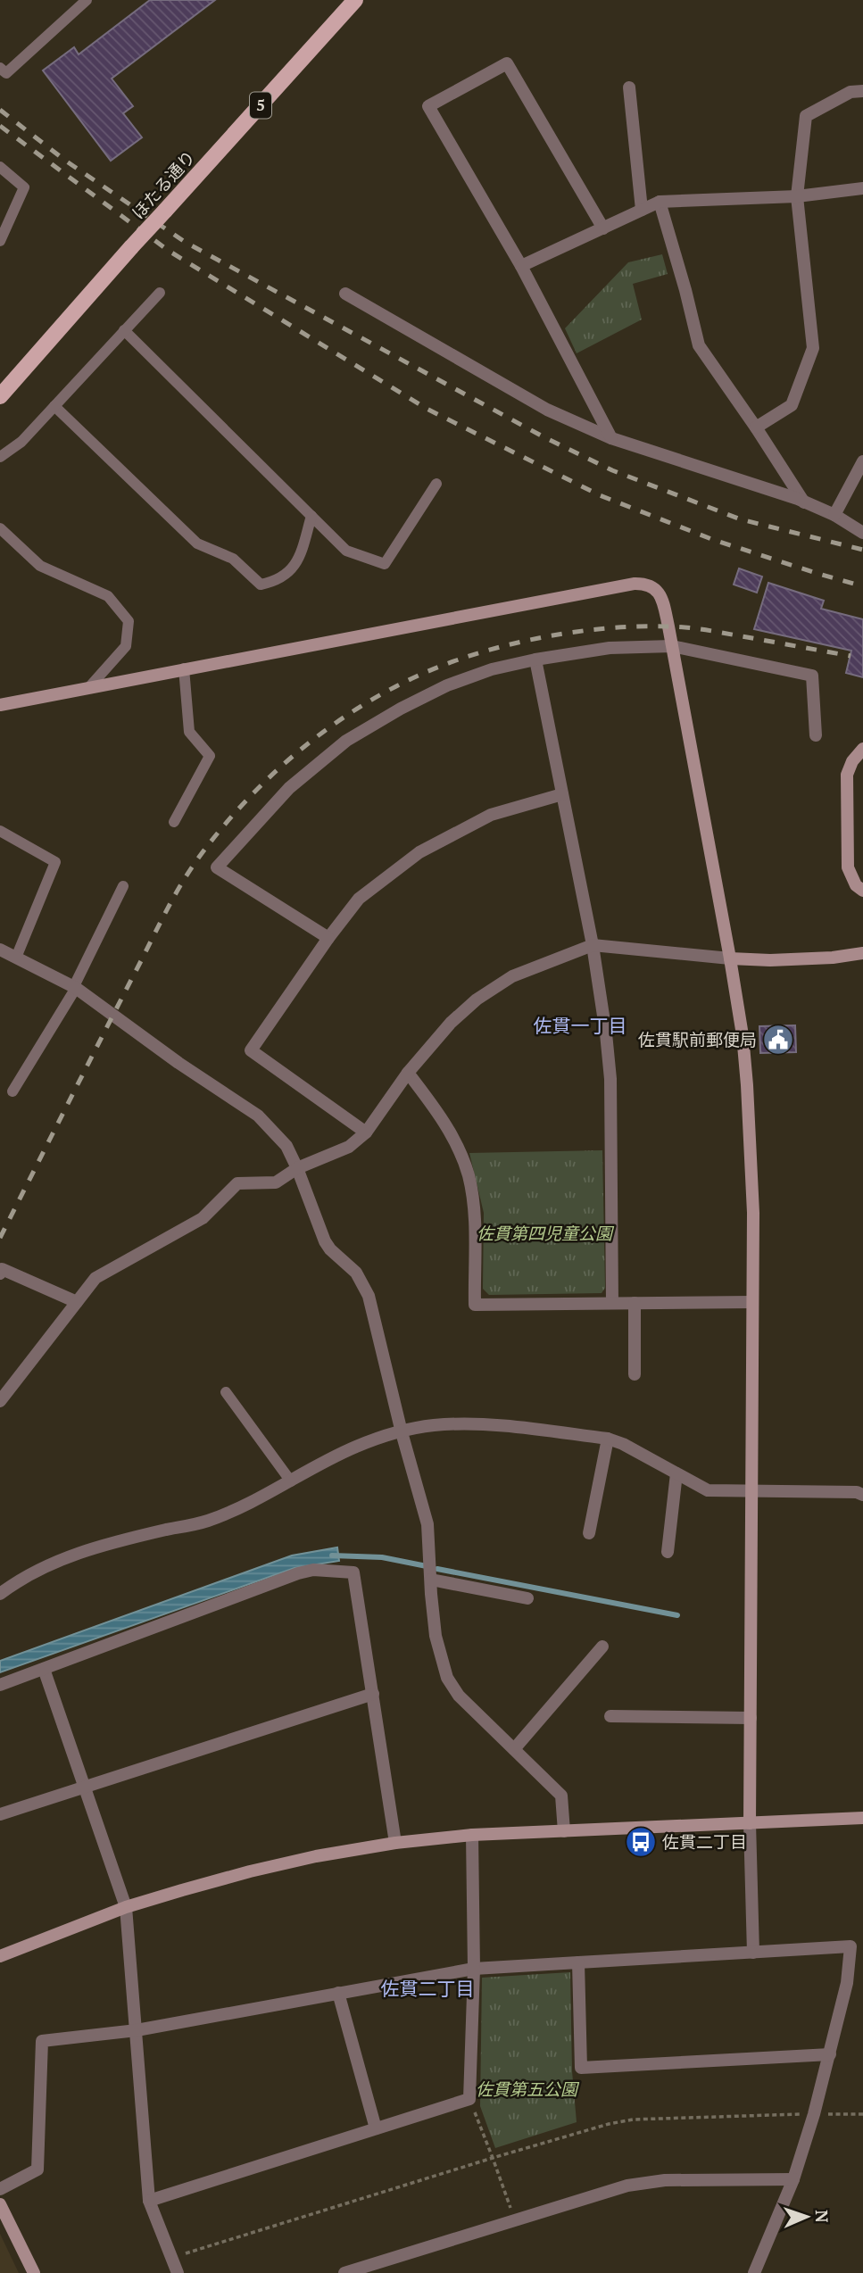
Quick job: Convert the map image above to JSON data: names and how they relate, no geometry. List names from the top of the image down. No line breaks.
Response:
{"streets":{"main road":["5","ほたる通り"]},"districts":["佐貫一丁目","佐貫二丁目"],"parks":["佐貫第四児童公園","佐貫第五公園"],"places":{"public building":["佐貫駅前郵便局"],"bus stop":["佐貫二丁目"]},"north":"right"}
